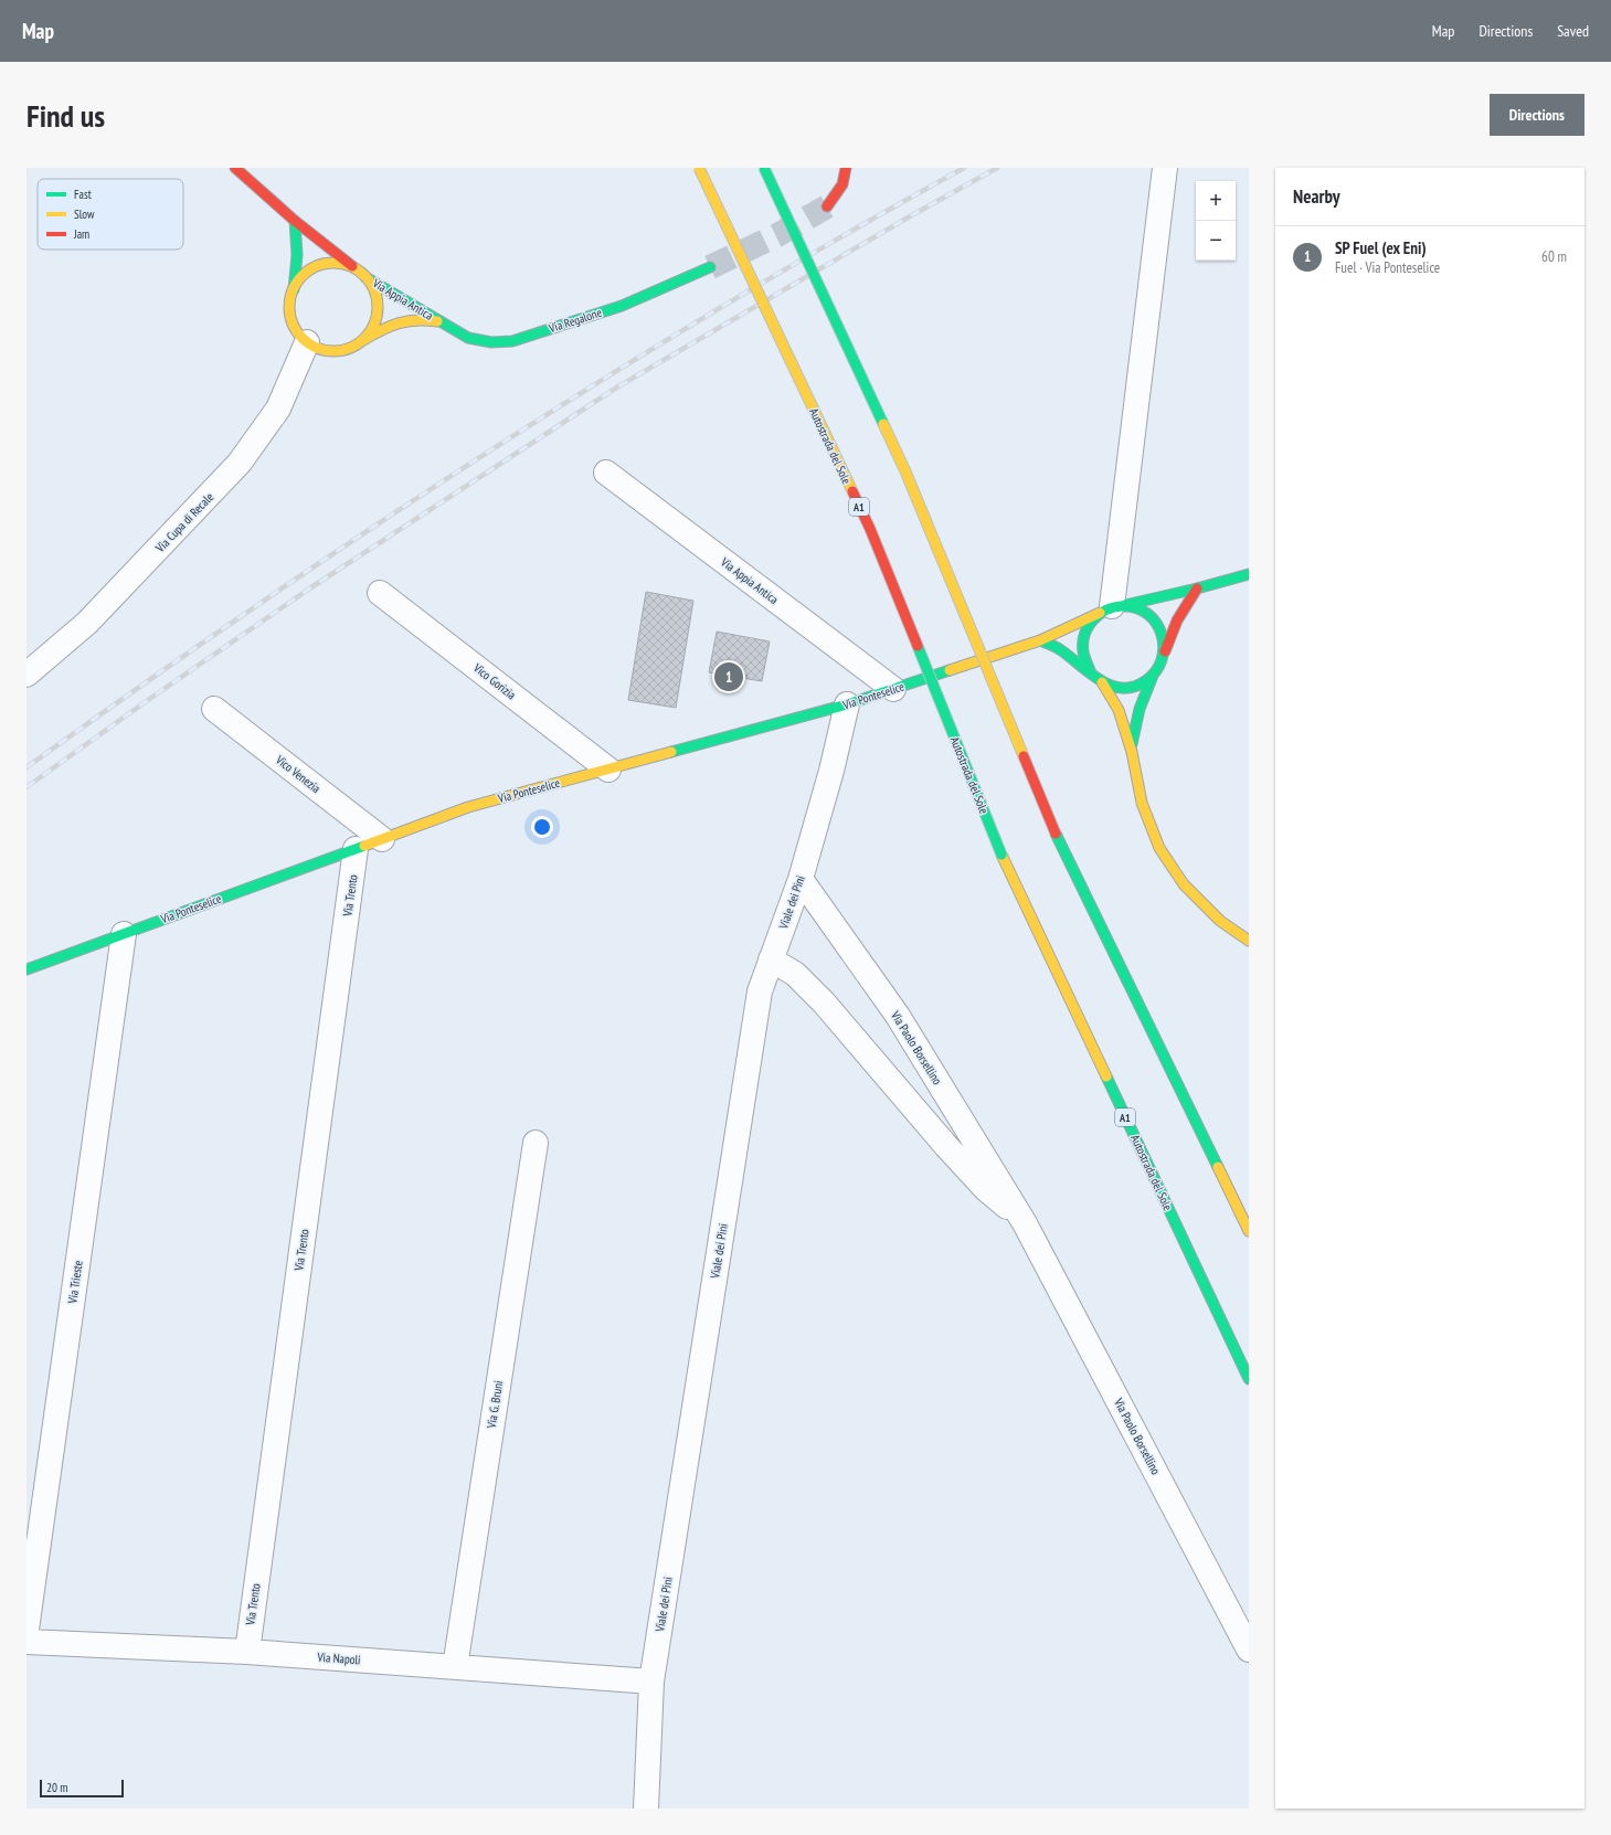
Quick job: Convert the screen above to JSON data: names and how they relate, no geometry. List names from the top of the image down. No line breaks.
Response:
{"streets":{"main road":["Via Appia Antica","Via Regalone","Autostrada del Sole","A1","Via Ponteselice"],"street":["Via Cupa di Recale","Vico Gorizia","Vico Venezia","Via Trento","Viale dei Pini","Via Paolo Borsellino","Via Trieste","Via G. Bruni","Via Napoli"]},"crossings":[["Via Appia Antica","Via Regalone"],["Via Appia Antica","Via Cupa di Recale"],["Via Appia Antica","Via Ponteselice"],["Vico Gorizia","Via Ponteselice"],["Via Ponteselice","Vico Venezia"],["Via Ponteselice","Via Trento"],["Via Ponteselice","Viale dei Pini"],["Via Ponteselice","Via Trieste"],["Via Trento","Via Napoli"],["Viale dei Pini","Via Paolo Borsellino"],["Viale dei Pini","Via Napoli"],["Via G. Bruni","Via Napoli"]],"legend":["Fast","Slow","Jam"],"scale_bar":"20 m","page":{"header":"Map","nav":["Map","Directions","Saved"],"buttons":"Directions","title":"Find us","heading":"Nearby","map_buttons":["+","−"],"list":[{"mark":"1","name":"SP Fuel (ex Eni)","note":"Fuel · Via Ponteselice","value":"60 m"}],"pins":"1","scale":"20 m"}}
